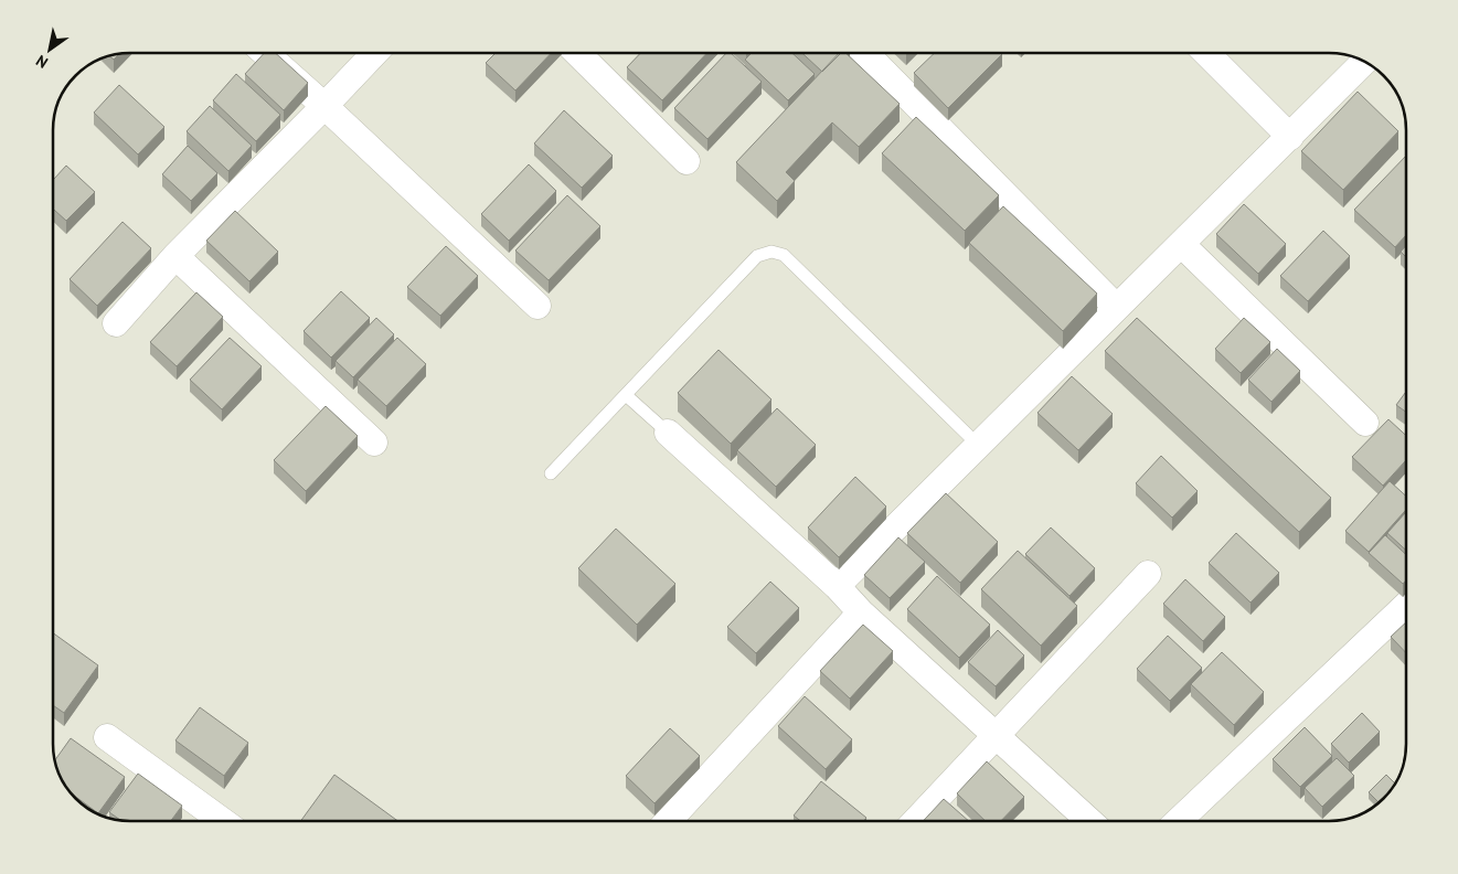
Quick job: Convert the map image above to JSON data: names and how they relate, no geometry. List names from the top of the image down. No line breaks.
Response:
{"north":"bottom left"}
